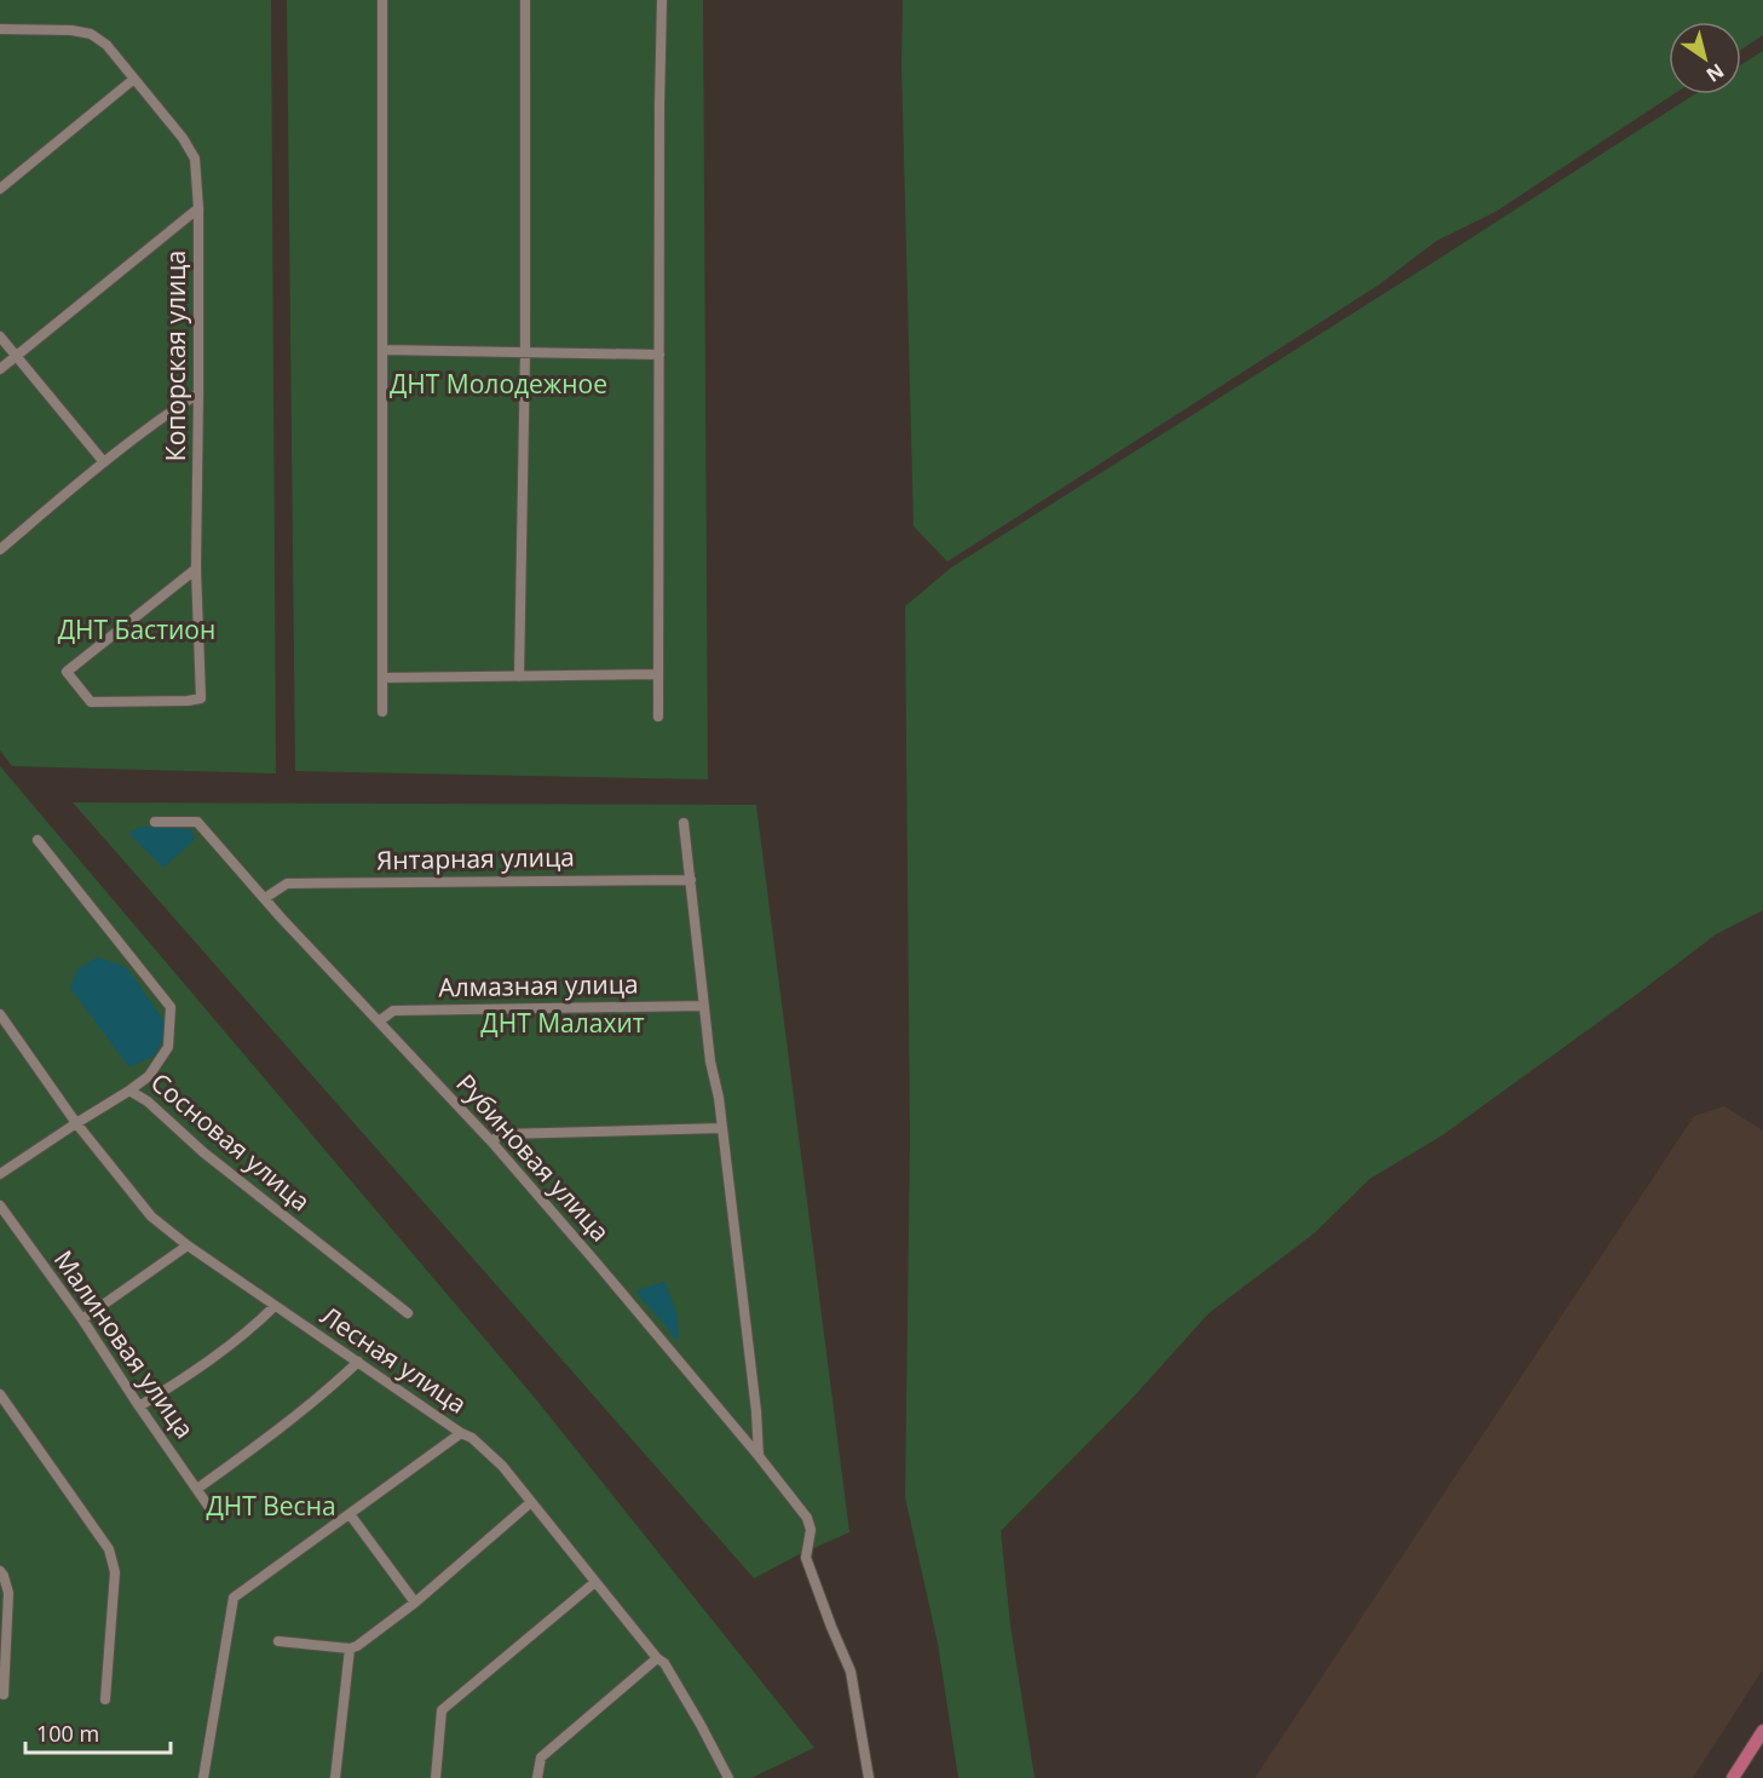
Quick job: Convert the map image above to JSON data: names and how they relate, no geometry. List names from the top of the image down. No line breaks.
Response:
{"streets":{"street":["Копорская улица","Янтарная улица","Алмазная улица","Сосновая улица","Рубиновая улица","Малиновая улица","Лесная улица"]},"crossings":[["Янтарная улица","Рубиновая улица"],["Алмазная улица","Рубиновая улица"]],"parks":["ДНТ Молодежное","ДНТ Бастион","ДНТ Малахит","ДНТ Весна"],"scale_bar":"100 m","north":"bottom right"}
